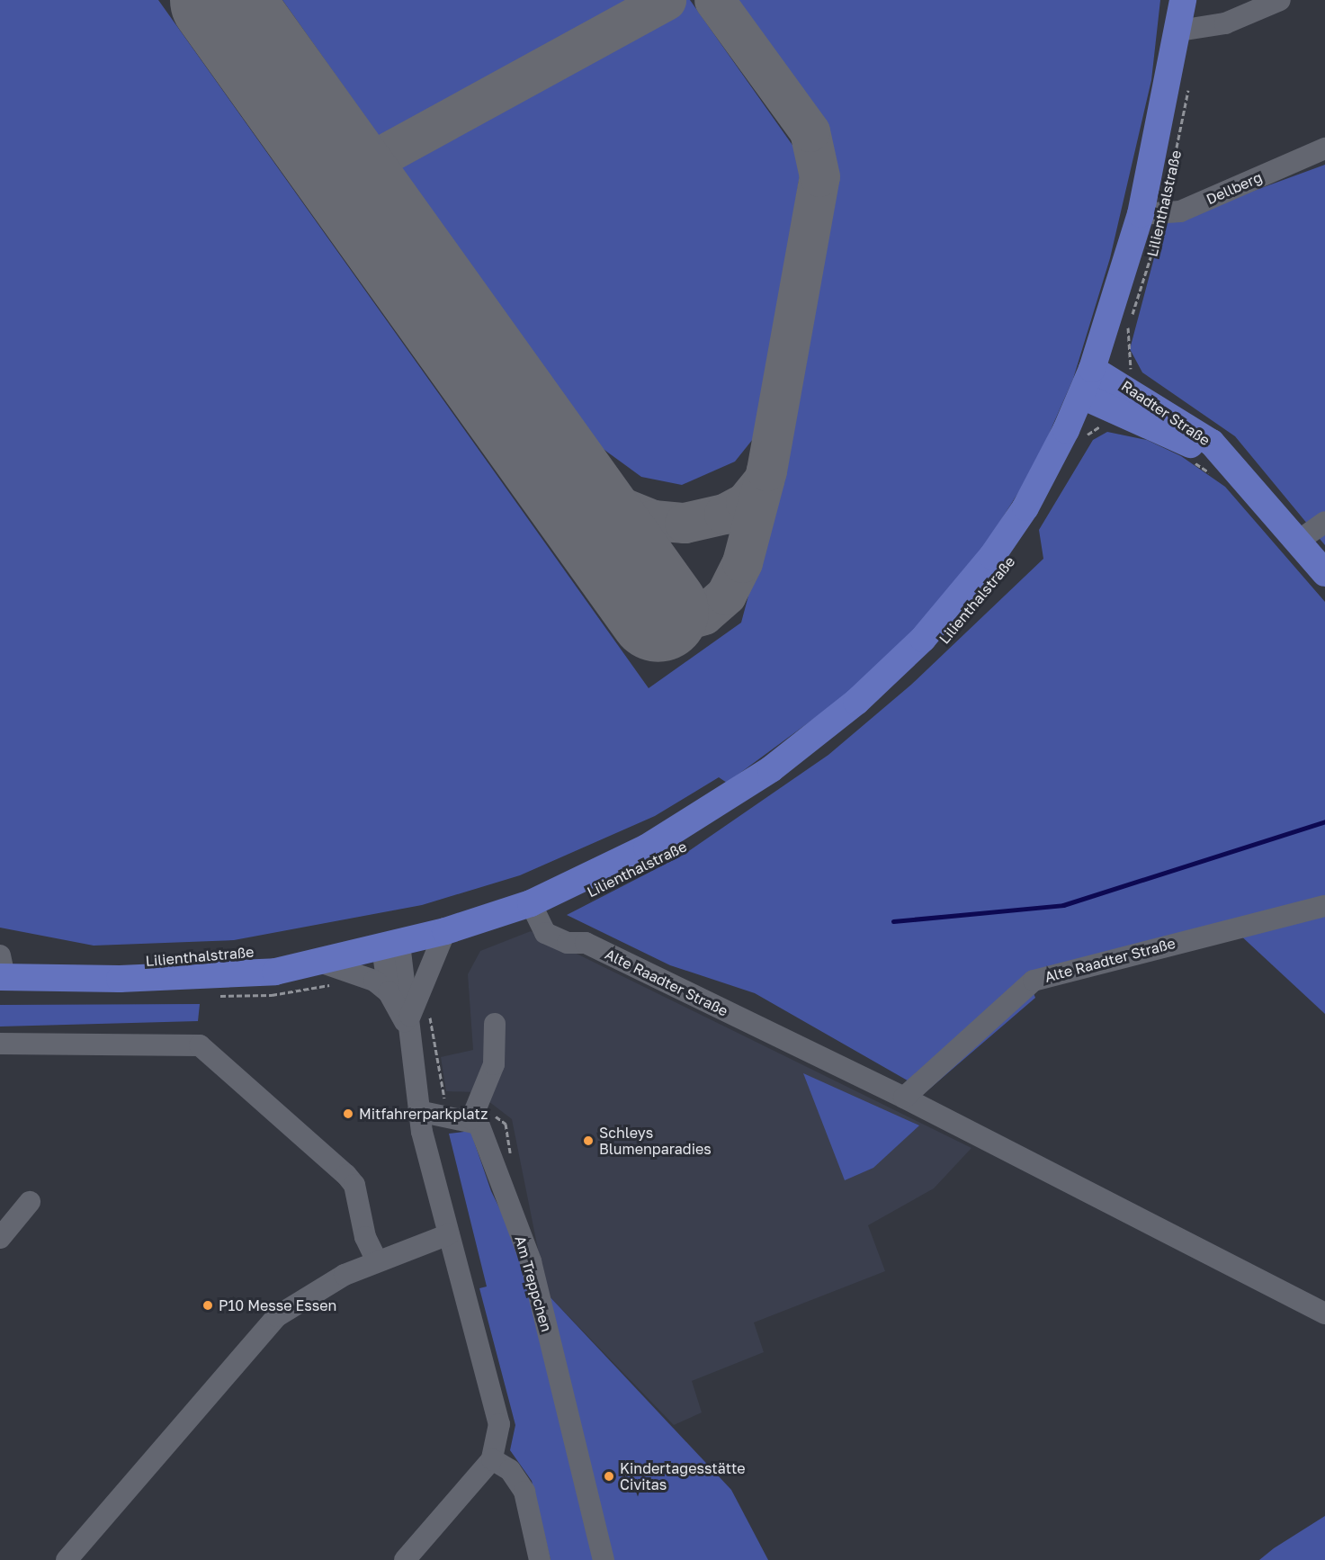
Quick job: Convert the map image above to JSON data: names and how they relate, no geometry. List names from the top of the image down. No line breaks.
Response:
{"streets":{"main road":["Lilienthalstraße","Raadter Straße"],"street":["Dellberg","Alte Raadter Straße","Am Treppchen"]},"crossings":[["Dellberg","Lilienthalstraße"],["Lilienthalstraße","Raadter Straße"],["Lilienthalstraße","Alte Raadter Straße"]],"places":["Mitfahrerparkplatz","Schleys Blumenparadies","P10 Messe Essen","Kindertagesstätte Civitas"]}
